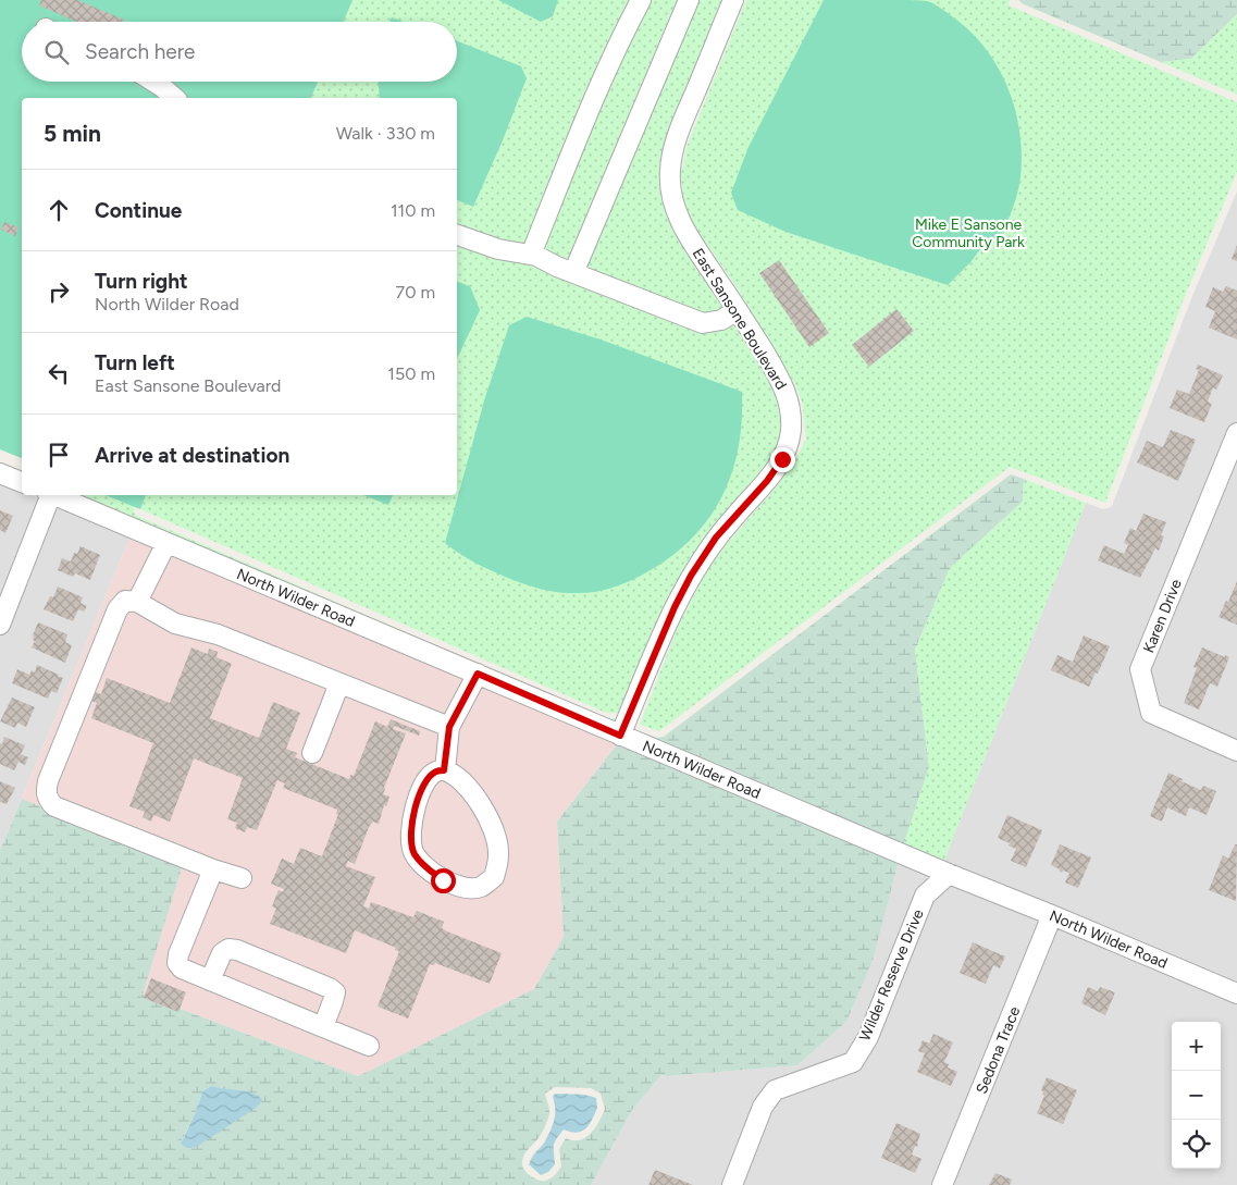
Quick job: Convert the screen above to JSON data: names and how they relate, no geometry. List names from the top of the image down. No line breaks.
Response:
{"streets":{"street":["East Sansone Boulevard","North Wilder Road","Karen Drive","Wilder Reserve Drive","Sedona Trace"]},"crossings":[["East Sansone Boulevard","North Wilder Road"],["North Wilder Road","Wilder Reserve Drive"],["North Wilder Road","Sedona Trace"]],"parks":["Mike E Sansone Community Park"],"page":{"search":"Search here","heading":["5 min","Walk · 330 m"],"list":[["Continue","110 m"],["Turn right","North Wilder Road","70 m"],["Turn left","East Sansone Boulevard","150 m"],"Arrive at destination"],"map_buttons":["+","−"]}}
